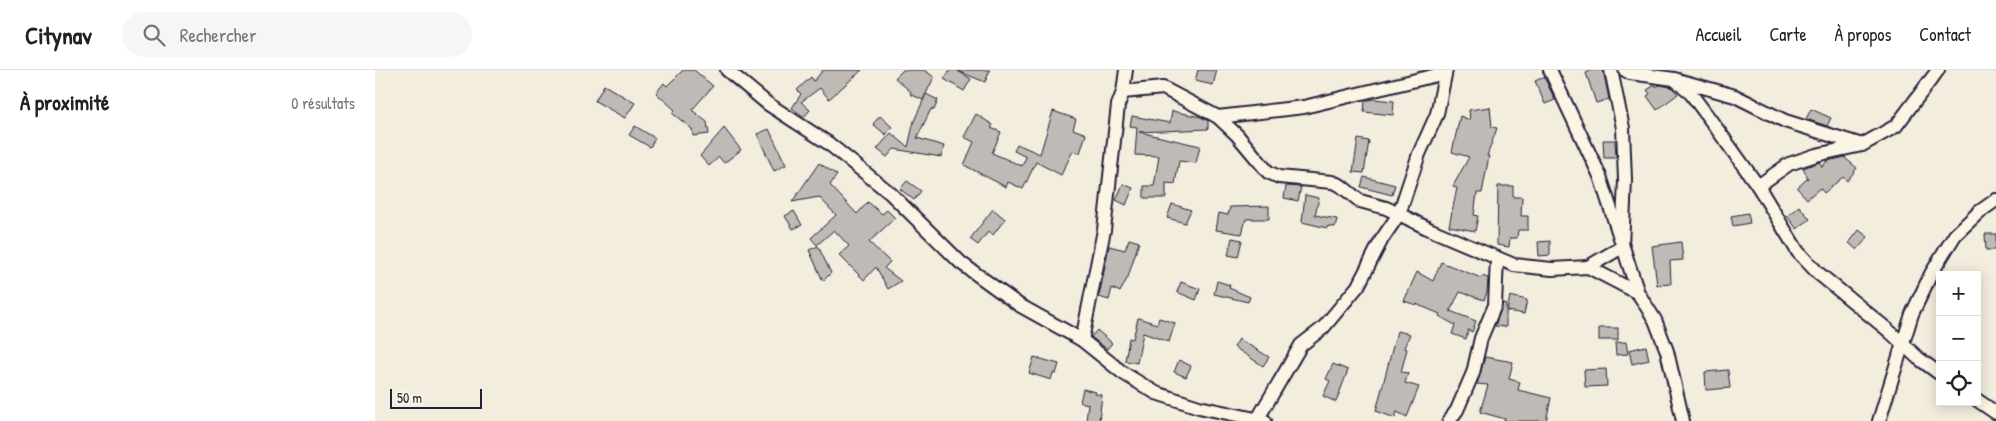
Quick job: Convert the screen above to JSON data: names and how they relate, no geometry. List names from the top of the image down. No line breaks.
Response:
{"scale_bar":"50 m","page":{"header":"Citynav","search":"Rechercher","nav":["Accueil","Carte","À propos","Contact"],"heading":["À proximité","0 résultats"],"map_buttons":["+","−"],"scale":"50 m"}}
